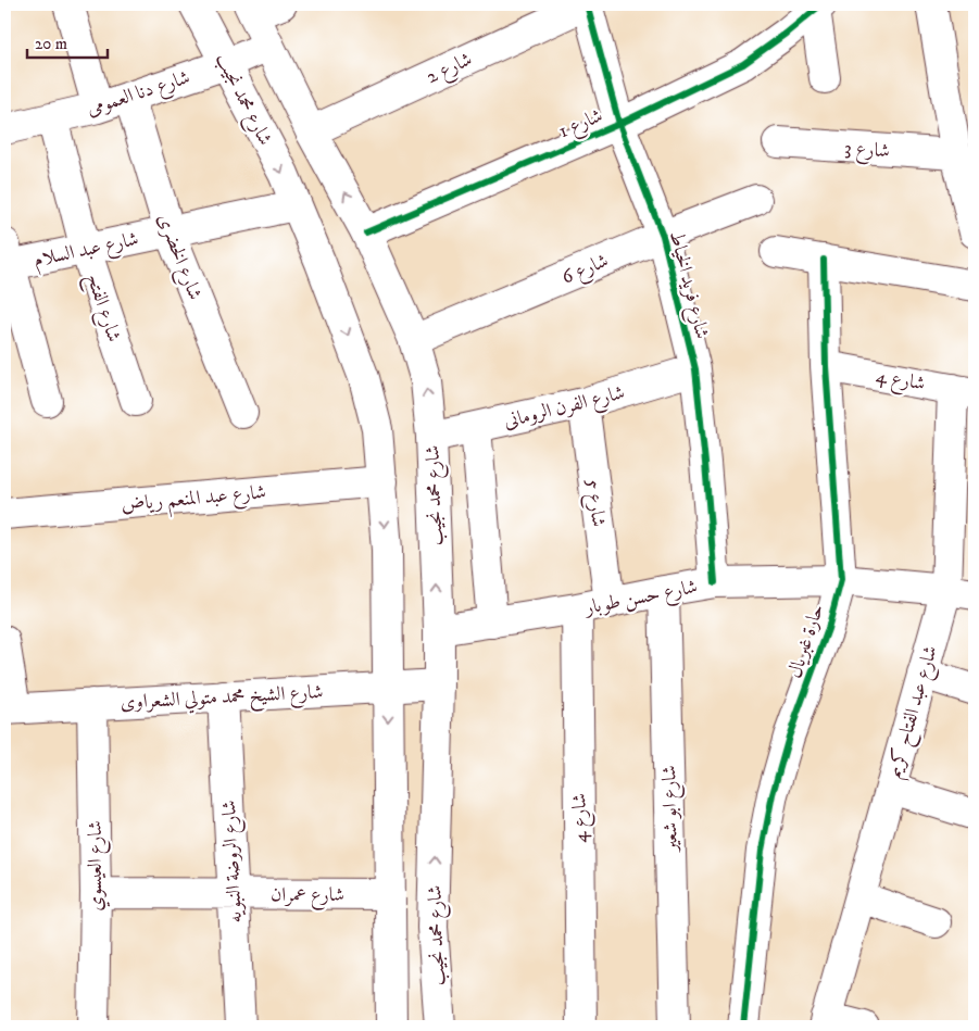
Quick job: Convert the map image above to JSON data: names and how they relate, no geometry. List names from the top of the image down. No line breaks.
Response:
{"streets":{"street":["شارع 2","شارع دنا العمومى","شارع محمد نجيب","شارع 1","شارع 3","شارع عبد السلام","شارع الخضرى","شارع 6","شارع فريد الخياط","شارع الفتح","شارع 4","شارع الفرن الرومانى","شارع عبد المنعم رياض","شارع 5","شارع حسن طوبار","حارة غبريال","شارع الشيخ محمد متولي الشعراوى","شارع عبد الفتاح كريم","شارع ابو شعير","شارع الروضة النبويه","شارع العيسوي","شارع عمران"]},"crossings":[["شارع 2","شارع محمد نجيب"],["شارع 2","شارع فريد الخياط"],["شارع دنا العمومى","شارع محمد نجيب"],["شارع دنا العمومى","شارع الخضرى"],["شارع دنا العمومى","شارع الفتح"],["شارع محمد نجيب","شارع 1"],["شارع محمد نجيب","شارع عبد السلام"],["شارع محمد نجيب","شارع 6"],["شارع محمد نجيب","شارع الفرن الرومانى"],["شارع محمد نجيب","شارع عبد المنعم رياض"],["شارع محمد نجيب","شارع حسن طوبار"],["شارع محمد نجيب","شارع الشيخ محمد متولي الشعراوى"],["شارع محمد نجيب","شارع عمران"],["شارع 1","شارع فريد الخياط"],["شارع عبد السلام","شارع الخضرى"],["شارع عبد السلام","شارع الفتح"],["شارع 6","شارع فريد الخياط"],["شارع فريد الخياط","شارع الفرن الرومانى"],["شارع فريد الخياط","شارع حسن طوبار"],["شارع 4","شارع حسن طوبار"],["شارع 4","حارة غبريال"],["شارع 4","شارع عبد الفتاح كريم"],["شارع الفرن الرومانى","شارع 5"],["شارع 5","شارع حسن طوبار"],["شارع حسن طوبار","حارة غبريال"],["شارع حسن طوبار","شارع عبد الفتاح كريم"],["شارع حسن طوبار","شارع ابو شعير"],["شارع الشيخ محمد متولي الشعراوى","شارع الروضة النبويه"],["شارع الشيخ محمد متولي الشعراوى","شارع العيسوي"],["شارع الروضة النبويه","شارع عمران"],["شارع العيسوي","شارع عمران"]],"scale_bar":"20 m"}
